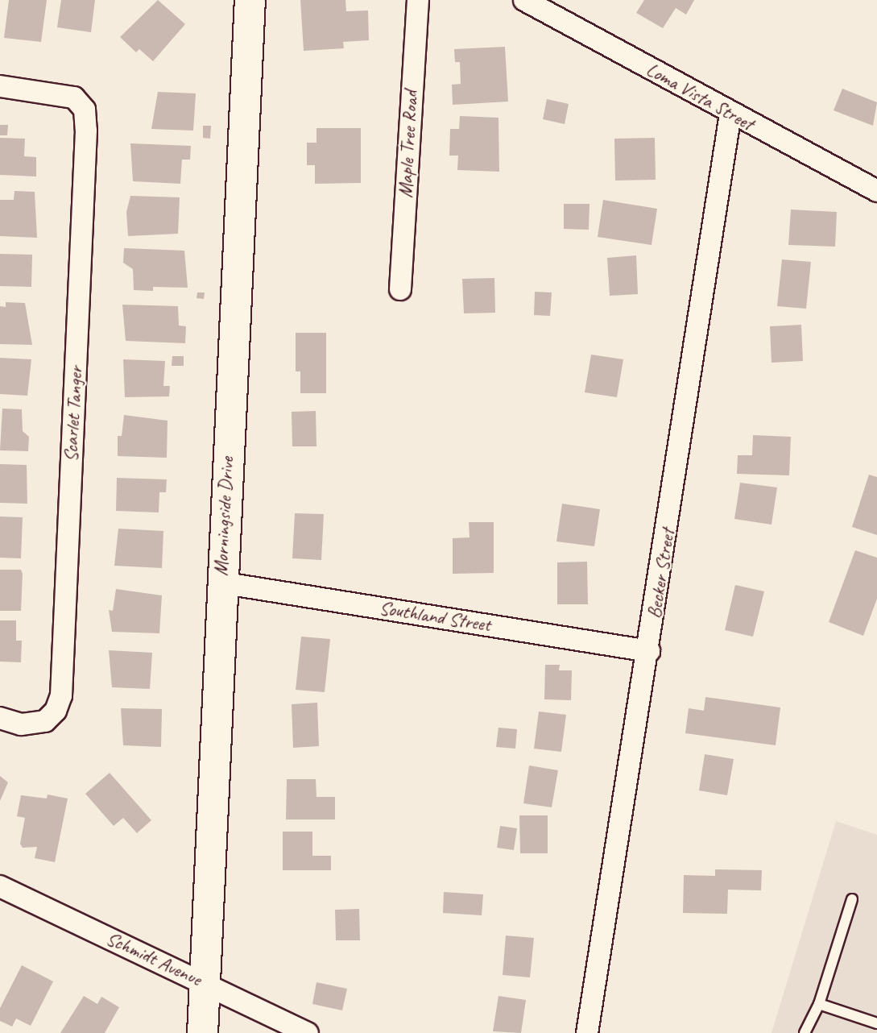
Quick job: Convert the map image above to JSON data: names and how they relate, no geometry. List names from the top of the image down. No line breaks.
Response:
{"streets":{"street":["Loma Vista Street","Maple Tree Road","Scarlet Tanger","Morningside Drive","Becker Street","Southland Street","Schmidt Avenue"]},"crossings":[["Loma Vista Street","Becker Street"],["Morningside Drive","Southland Street"],["Morningside Drive","Schmidt Avenue"],["Becker Street","Southland Street"]]}
